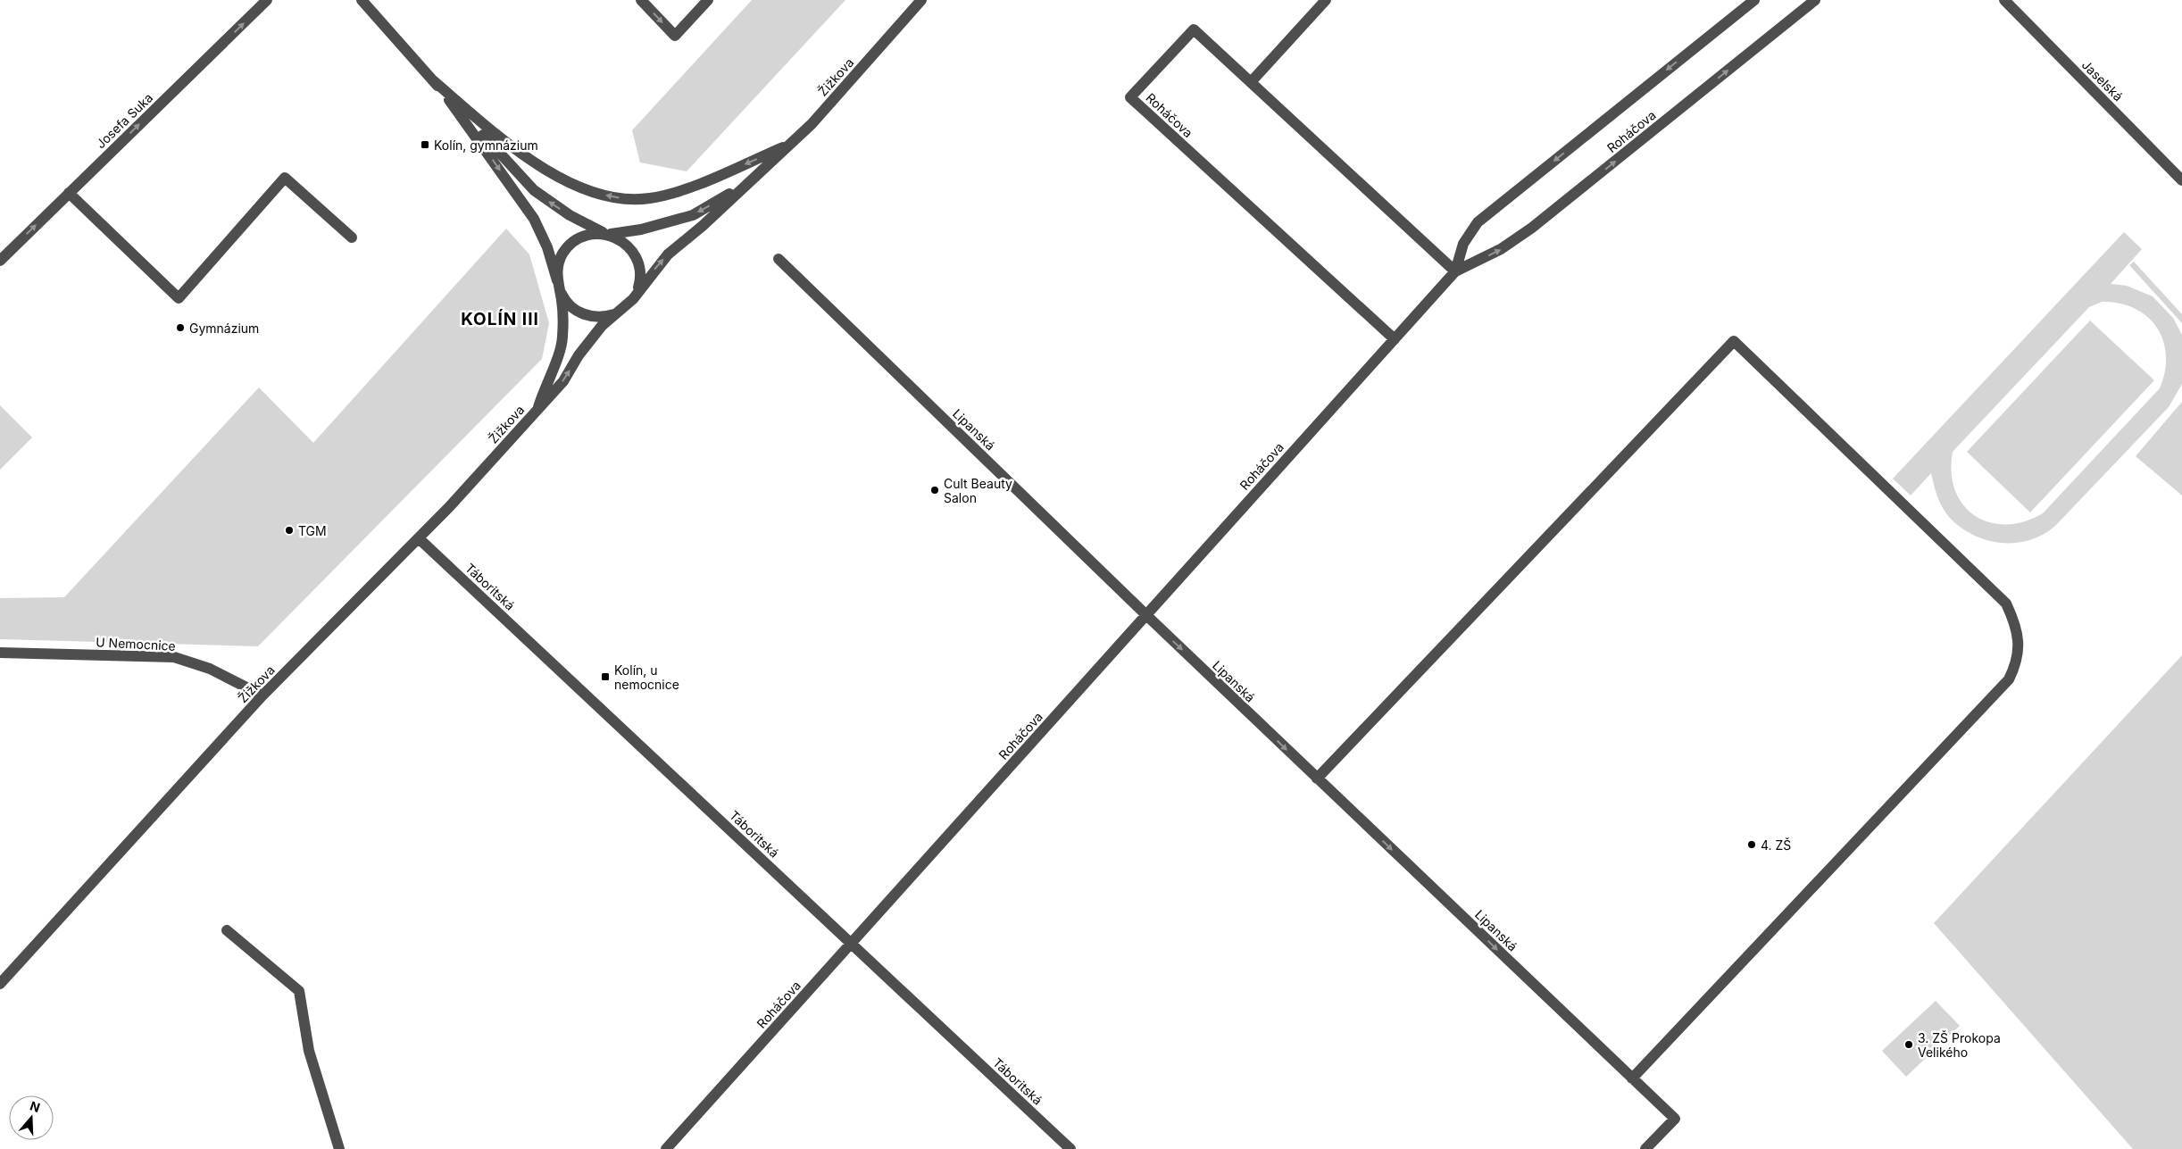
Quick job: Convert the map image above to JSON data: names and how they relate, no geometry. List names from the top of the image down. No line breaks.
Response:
{"streets":{"street":["Žižkova","Jaselská","Roháčova","Josefa Suka","Lipanská","Táboritská","U Nemocnice"]},"crossings":[["Žižkova","Táboritská"],["Žižkova","U Nemocnice"],["Roháčova","Lipanská"],["Roháčova","Táboritská"]],"one_way":["Josefa Suka","Lipanská"],"districts":["KOLÍN III"],"places":{"transit":["Kolín, gymnázium","Kolín, u nemocnice"],"other":["Gymnázium","Cult Beauty Salon","TGM","4. ZŠ","3. ZŠ Prokopa Velikého"]},"north":"top"}
